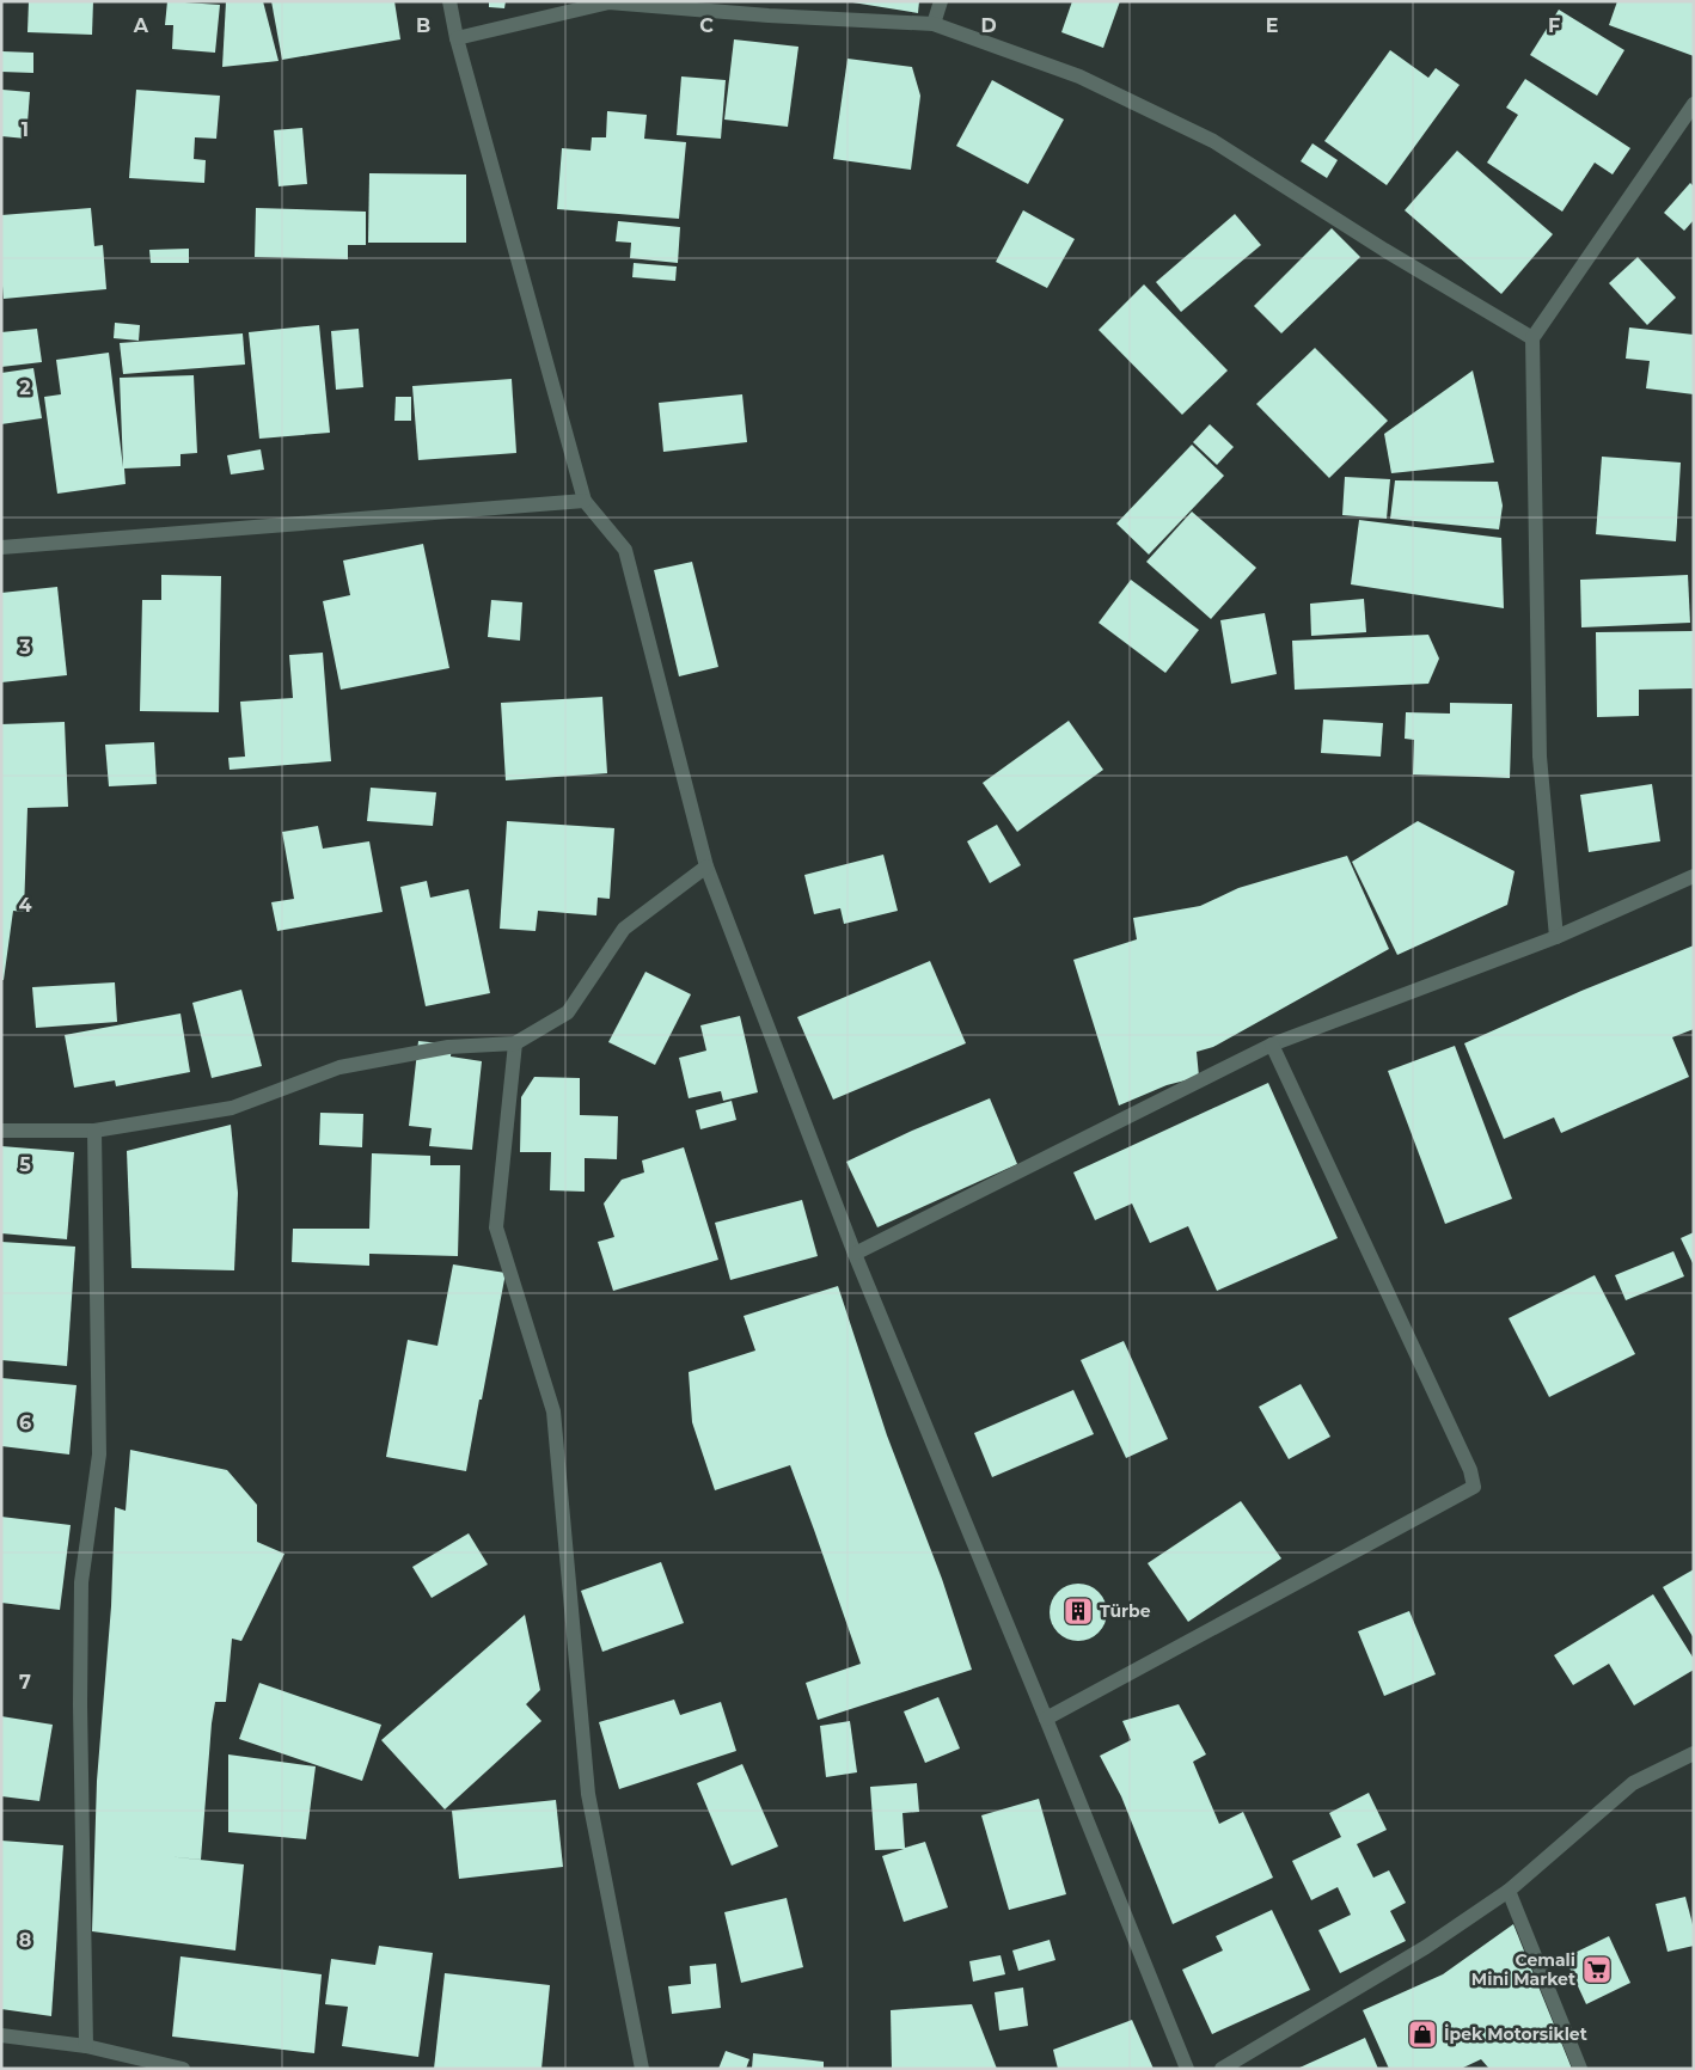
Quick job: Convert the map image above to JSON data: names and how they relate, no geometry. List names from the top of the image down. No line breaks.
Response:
{"places":{"building":["Türbe"],"supermarket":["Cemali Mini Market"],"shop":["İpek Motorsiklet"]},"grid":{"columns":["A","B","C","D","E","F"],"rows":["1","2","3","4","5","6","7","8"]}}
